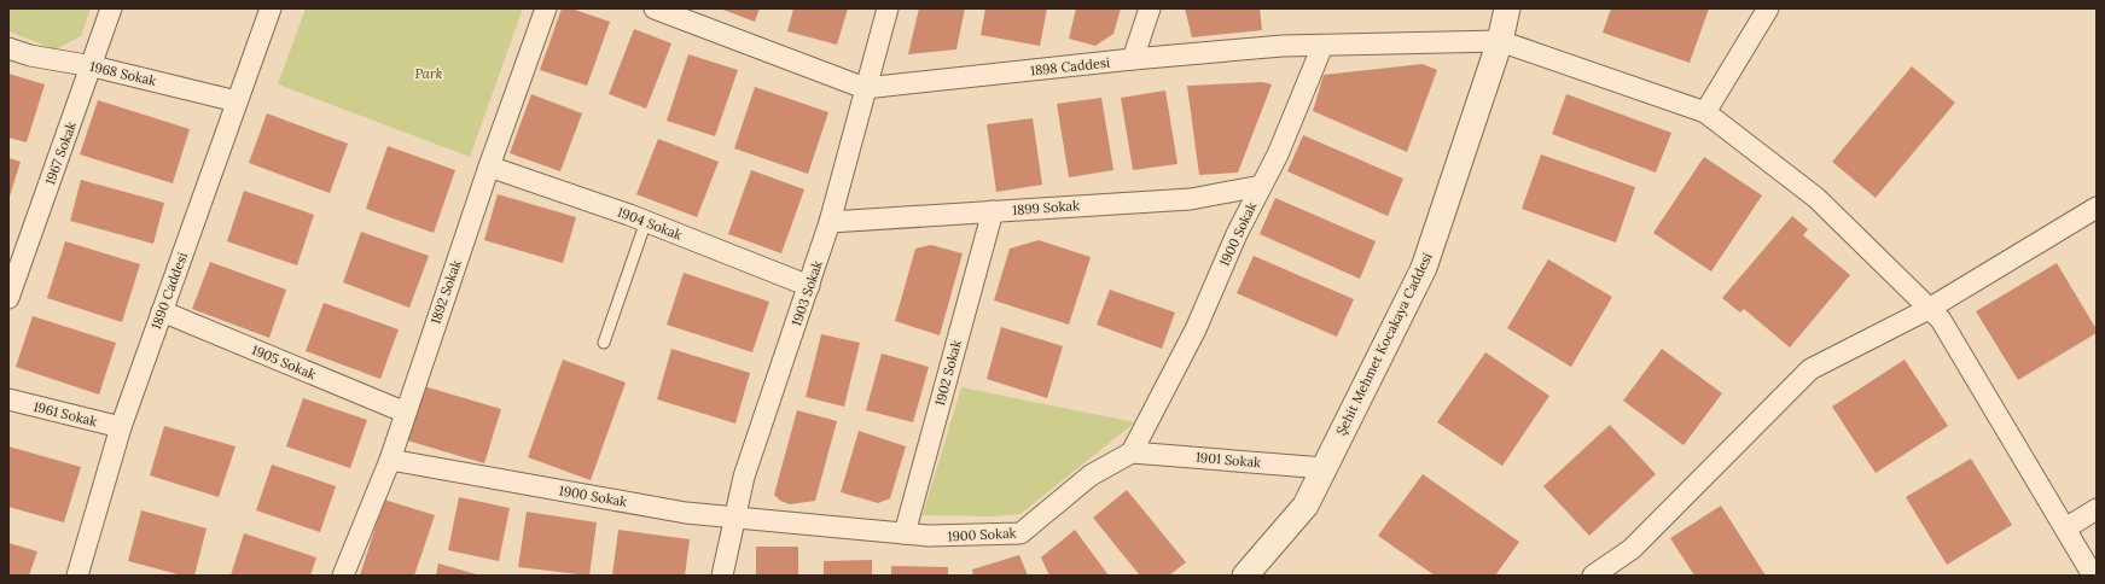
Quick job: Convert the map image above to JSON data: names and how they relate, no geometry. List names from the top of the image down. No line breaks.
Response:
{"streets":{"street":["1898 Caddesi","1968 Sokak","1967 Sokak","1899 Sokak","1904 Sokak","1900 Sokak","1890 Caddesi","1892 Sokak","1903 Sokak","Şehit Mehmet Kocakaya Caddesi","1905 Sokak","1902 Sokak","1961 Sokak","1901 Sokak"]},"crossings":[["1898 Caddesi","1900 Sokak"],["1898 Caddesi","1903 Sokak"],["1898 Caddesi","Şehit Mehmet Kocakaya Caddesi"],["1968 Sokak","1967 Sokak"],["1968 Sokak","1890 Caddesi"],["1899 Sokak","1900 Sokak"],["1899 Sokak","1903 Sokak"],["1899 Sokak","1902 Sokak"],["1904 Sokak","1892 Sokak"],["1904 Sokak","1903 Sokak"],["1900 Sokak","1892 Sokak"],["1900 Sokak","1903 Sokak"],["1900 Sokak","1902 Sokak"],["1900 Sokak","1901 Sokak"],["1890 Caddesi","1905 Sokak"],["1890 Caddesi","1961 Sokak"],["1892 Sokak","1905 Sokak"],["Şehit Mehmet Kocakaya Caddesi","1901 Sokak"]],"parks":["Park"]}
